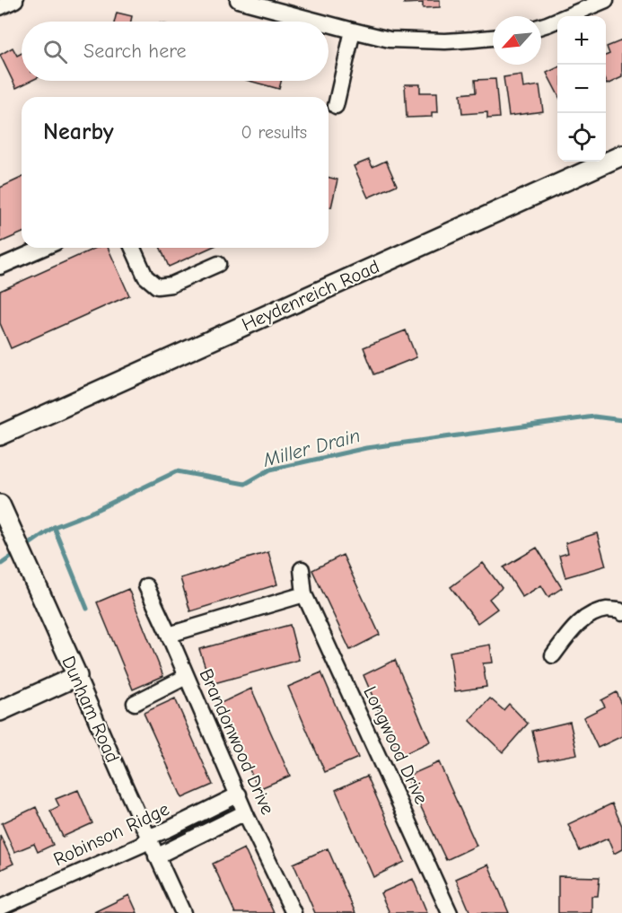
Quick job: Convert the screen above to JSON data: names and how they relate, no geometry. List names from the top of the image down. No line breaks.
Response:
{"streets":{"street":["Heydenreich Road","Dunham Road","Brandonwood Drive","Longwood Drive","Robinson Ridge"]},"crossings":[["Dunham Road","Robinson Ridge"],["Brandonwood Drive","Robinson Ridge"]],"water":["Miller Drain"],"north":"bottom left","page":{"map_buttons":["+","−"],"search":"Search here","heading":["Nearby","0 results"]}}
